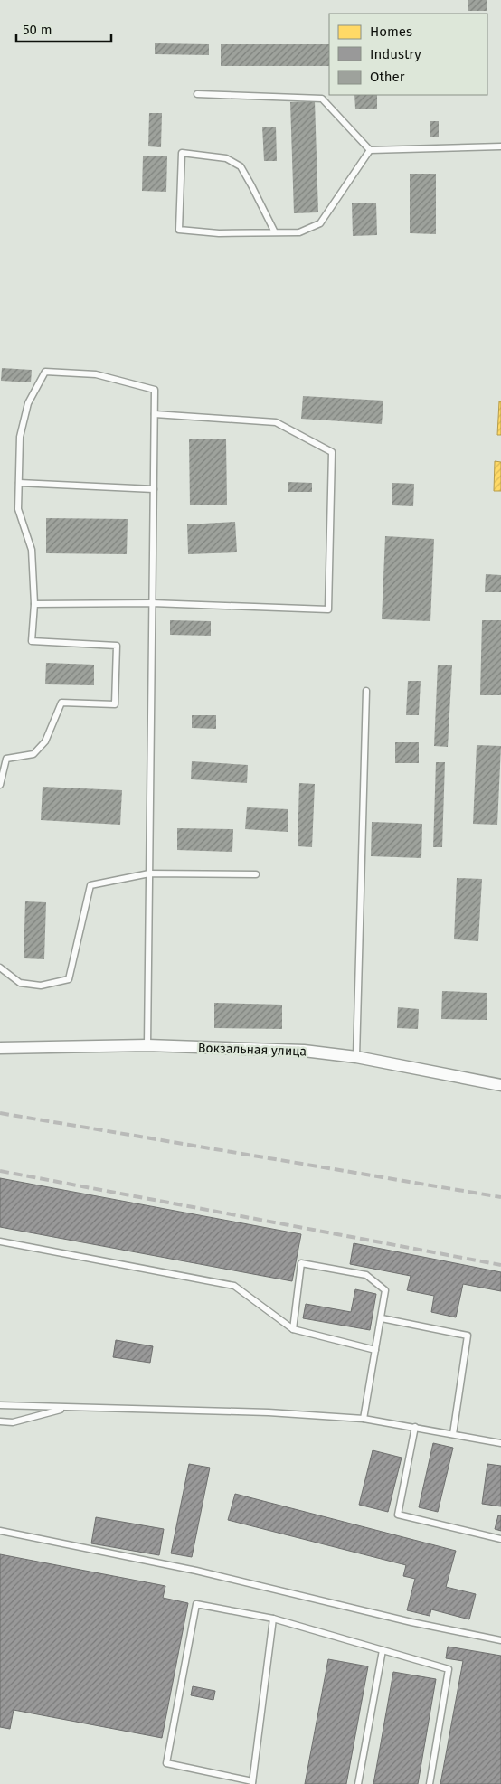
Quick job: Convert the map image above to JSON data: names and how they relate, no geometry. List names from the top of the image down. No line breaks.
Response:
{"streets":{"street":["Вокзальная улица"]},"legend":["Homes","Industry","Other"],"scale_bar":"50 m"}
